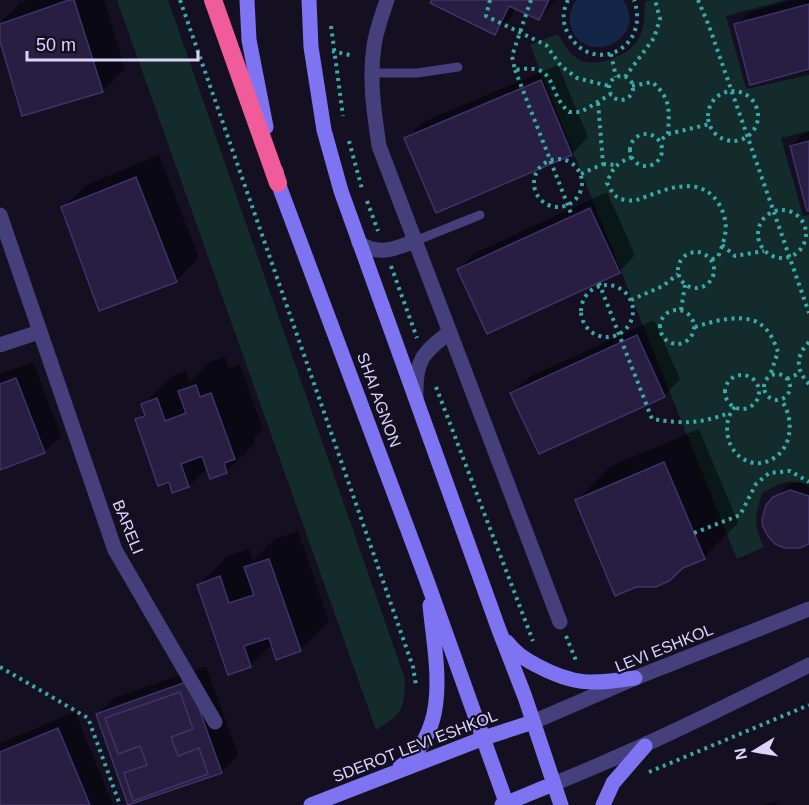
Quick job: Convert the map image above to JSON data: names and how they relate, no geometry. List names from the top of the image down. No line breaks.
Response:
{"streets":{"main road":["SHAI AGNON","SDEROT LEVI ESHKOL"],"street":["BARELI","LEVI ESHKOL"]},"crossings":[["SHAI AGNON","SDEROT LEVI ESHKOL"],["LEVI ESHKOL","SDEROT LEVI ESHKOL"]],"scale_bar":"50 m","north":"left"}
